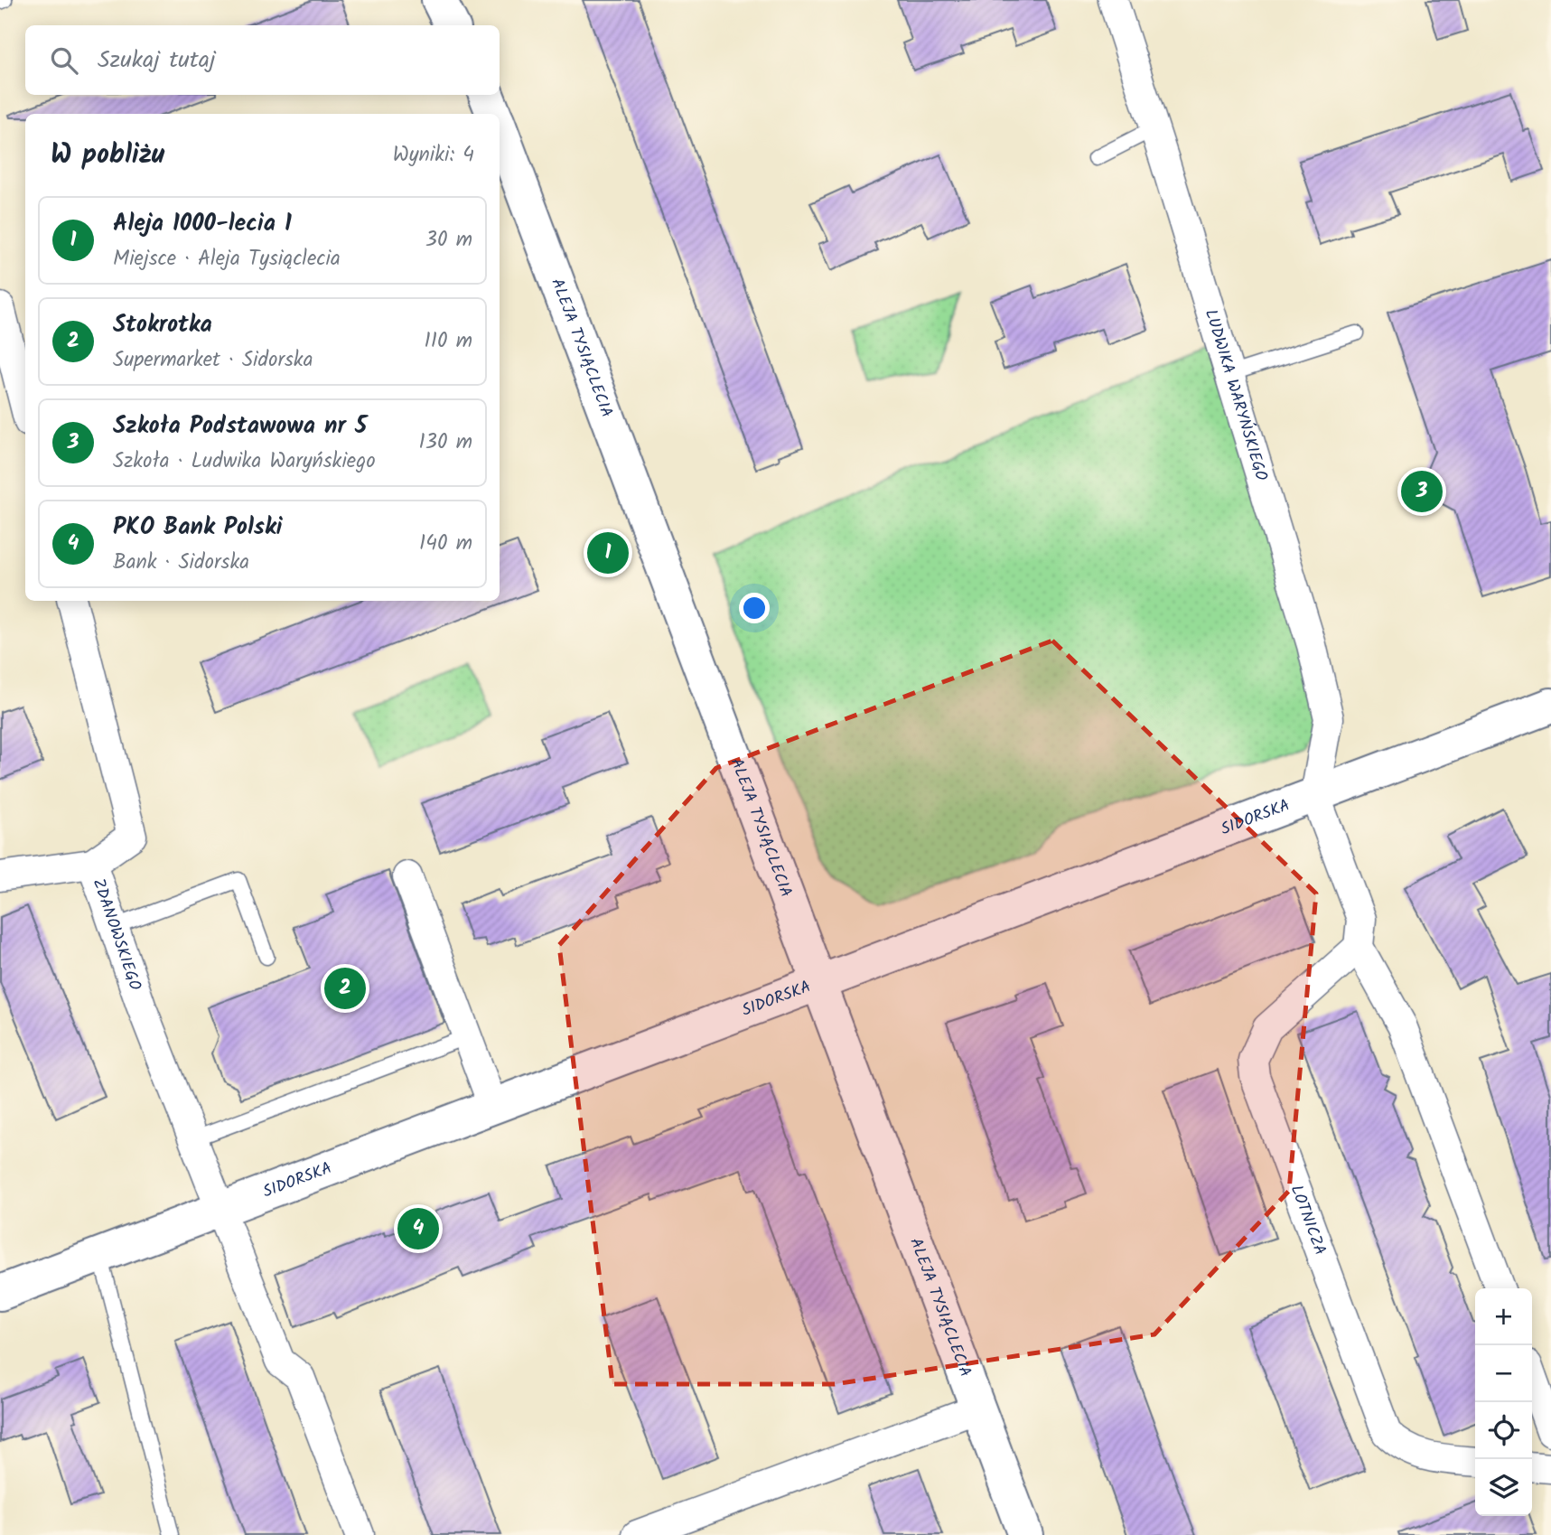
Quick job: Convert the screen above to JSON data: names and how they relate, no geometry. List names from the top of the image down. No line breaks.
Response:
{"streets":{"street":["ALEJA TYSIĄCLECIA","LUDWIKA WARYŃSKIEGO","SIDORSKA","ZDANOWSKIEGO","LOTNICZA"]},"crossings":[["ALEJA TYSIĄCLECIA","SIDORSKA"],["LUDWIKA WARYŃSKIEGO","SIDORSKA"],["SIDORSKA","ZDANOWSKIEGO"]],"page":{"search":"Szukaj tutaj","heading":["W pobliżu","Wyniki: 4"],"list":[{"mark":"1","name":"Aleja 1000-lecia 1","note":"Miejsce · Aleja Tysiąclecia","value":"30 m"},{"mark":"2","name":"Stokrotka","note":"Supermarket · Sidorska","value":"110 m"},{"mark":"3","name":"Szkoła Podstawowa nr 5","note":"Szkoła · Ludwika Waryńskiego","value":"130 m"},{"mark":"4","name":"PKO Bank Polski","note":"Bank · Sidorska","value":"140 m"}],"pins":["3","1","2","4"],"map_buttons":["+","−"]}}
